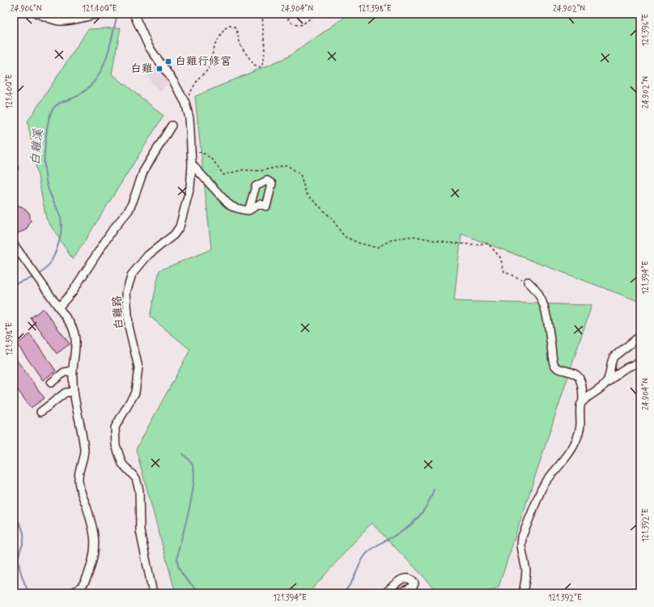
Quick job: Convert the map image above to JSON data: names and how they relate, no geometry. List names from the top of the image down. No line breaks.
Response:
{"streets":{"street":["白雞路"]},"water":["白雞溪"],"places":{"transit":["白雞行修宮","白雞"]},"coordinates":["24.906°N","121.400°E","24.904°N","121.398°E","24.902°N","121.396°E","121.394°E","121.392°E"]}
